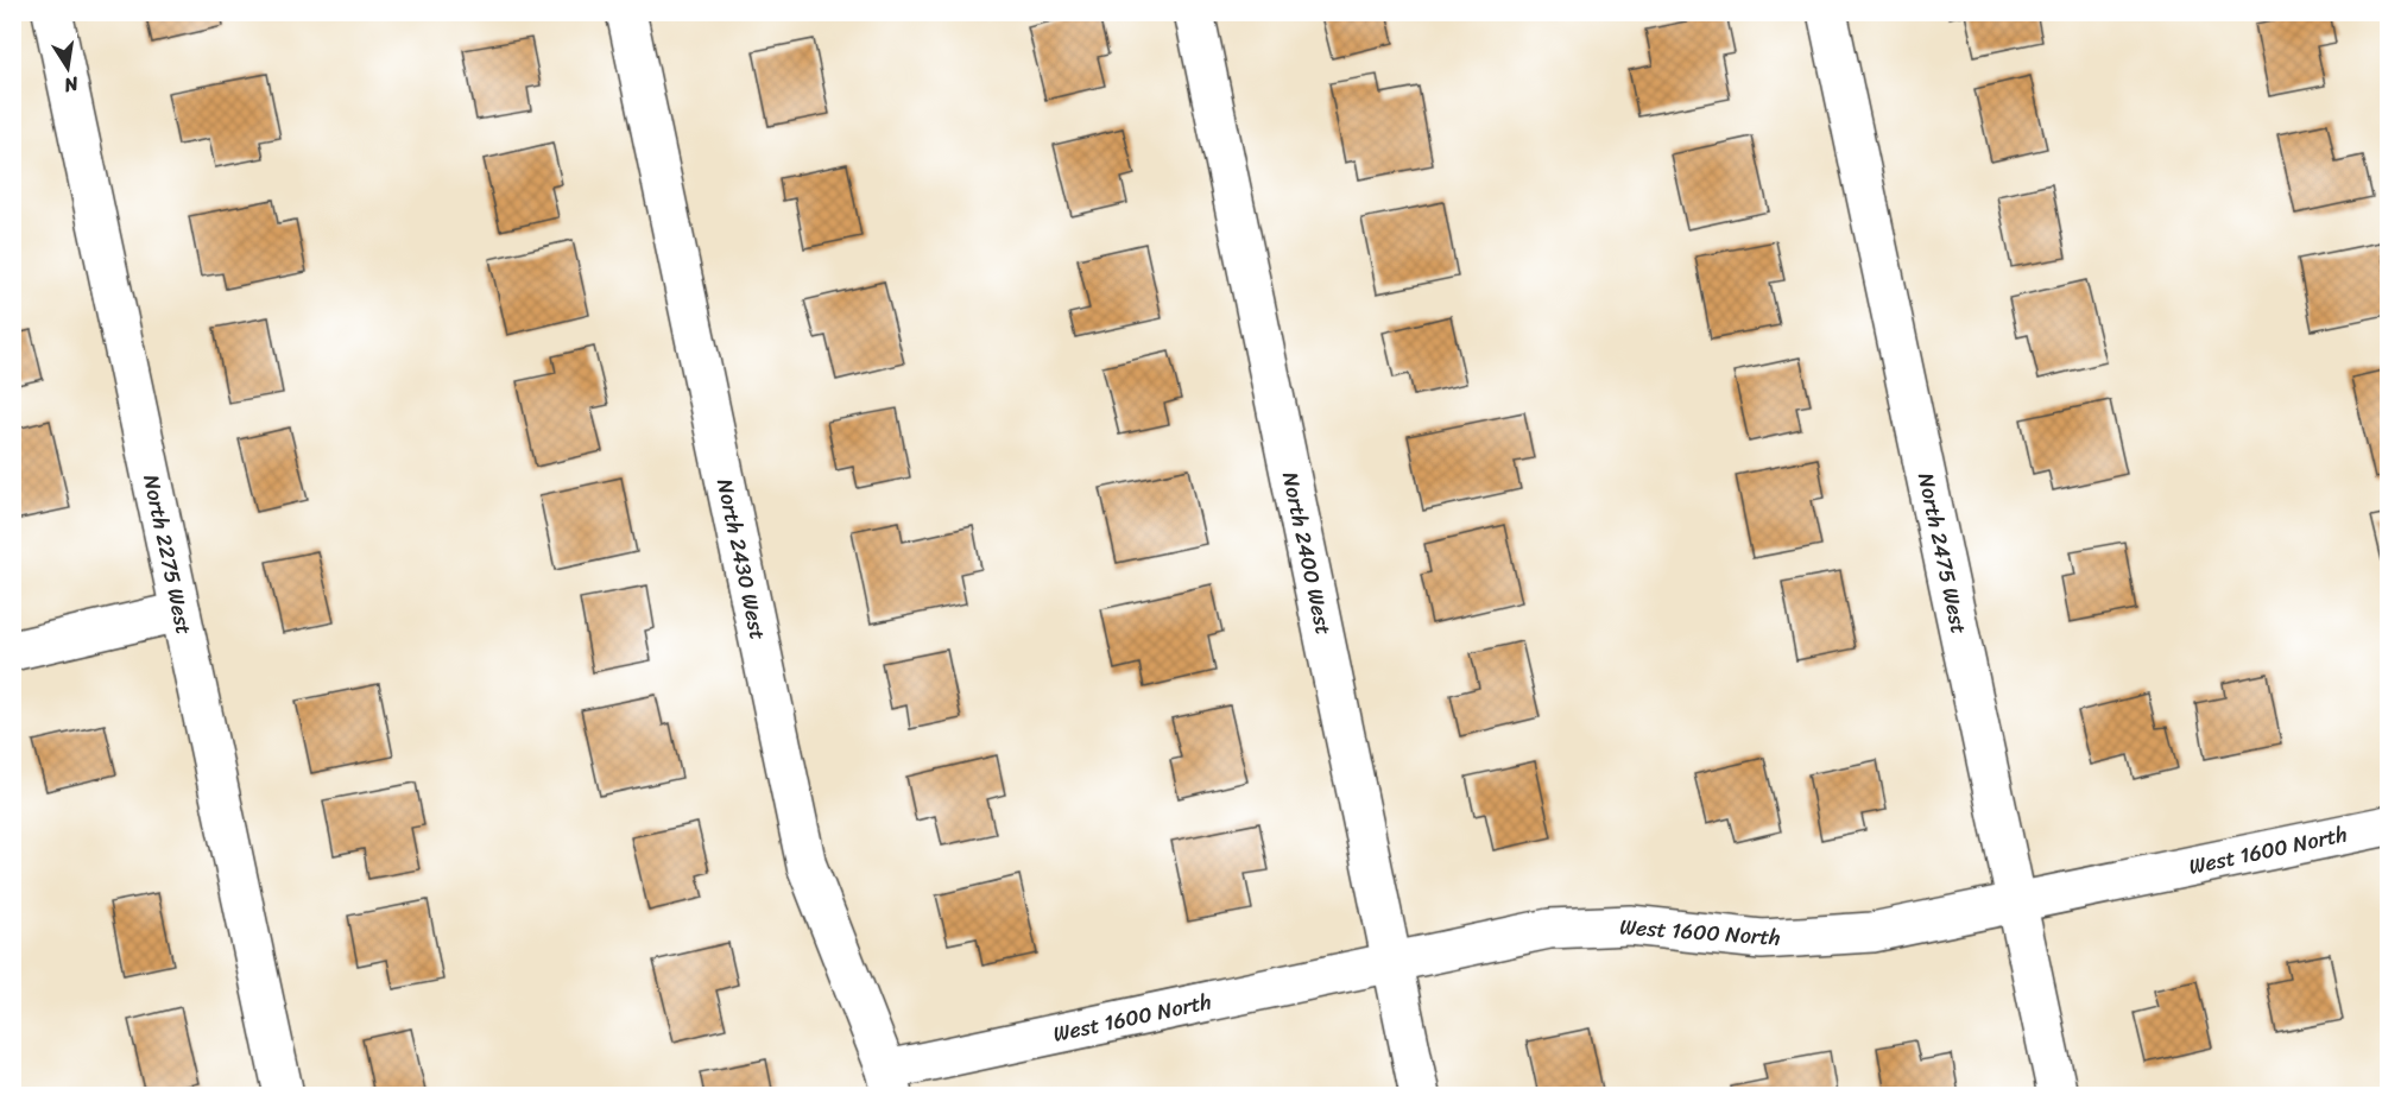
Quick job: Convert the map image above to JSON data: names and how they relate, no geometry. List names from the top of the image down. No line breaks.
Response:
{"streets":{"street":["North 2400 West","North 2475 West","North 2275 West","North 2430 West","West 1600 North"]},"crossings":[["North 2400 West","West 1600 North"],["North 2475 West","West 1600 North"],["North 2430 West","West 1600 North"]],"north":"bottom"}
